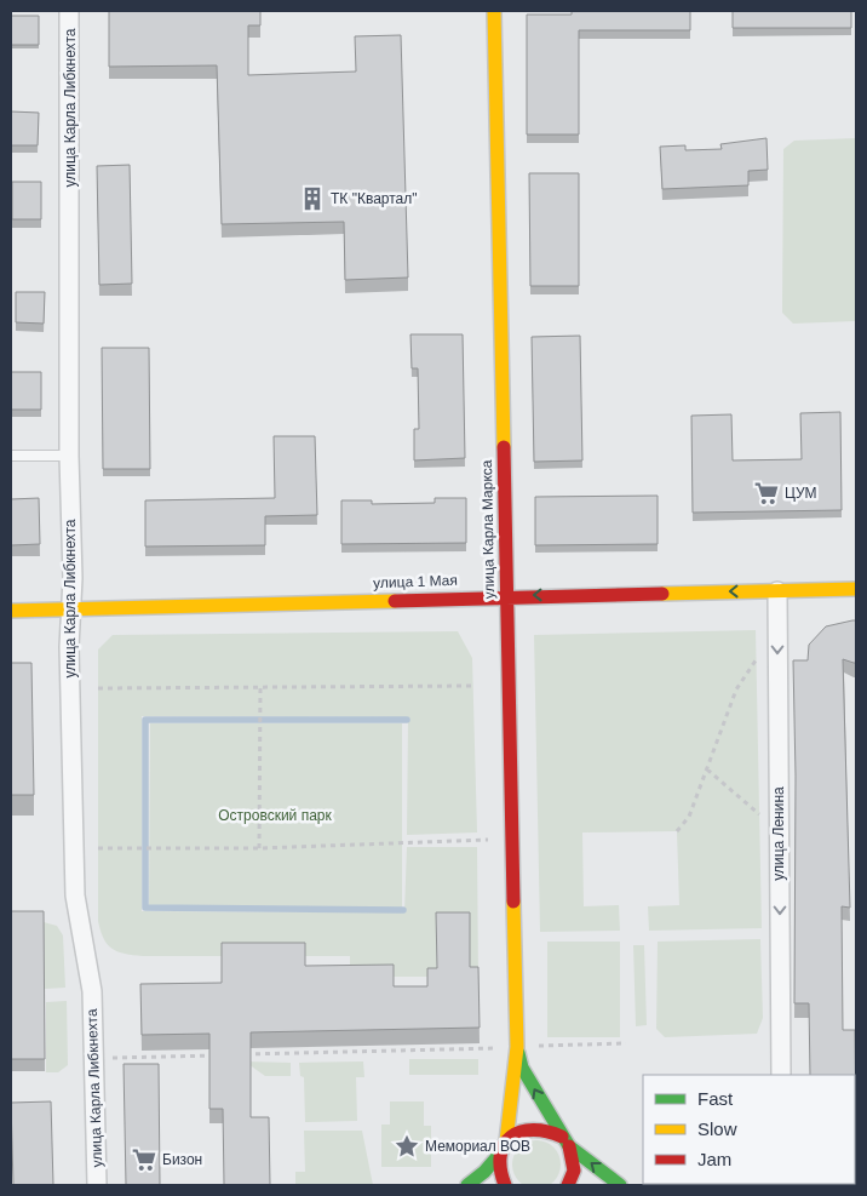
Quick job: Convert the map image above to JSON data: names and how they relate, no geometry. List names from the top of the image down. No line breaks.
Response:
{"streets":{"main road":["улица Карла Маркса","улица 1 Мая"],"street":["улица Карла Либкнехта","улица Ленина"]},"crossings":[["улица Карла Либкнехта","улица 1 Мая"],["улица Карла Маркса","улица 1 Мая"],["улица 1 Мая","улица Ленина"]],"one_way":["улица Ленина"],"parks":["Островский парк"],"places":{"building":["ТК \"Квартал\""],"supermarket":["ЦУМ","Бизон"],"place":["Мемориал ВОВ"]},"legend":["Fast","Slow","Jam"]}
